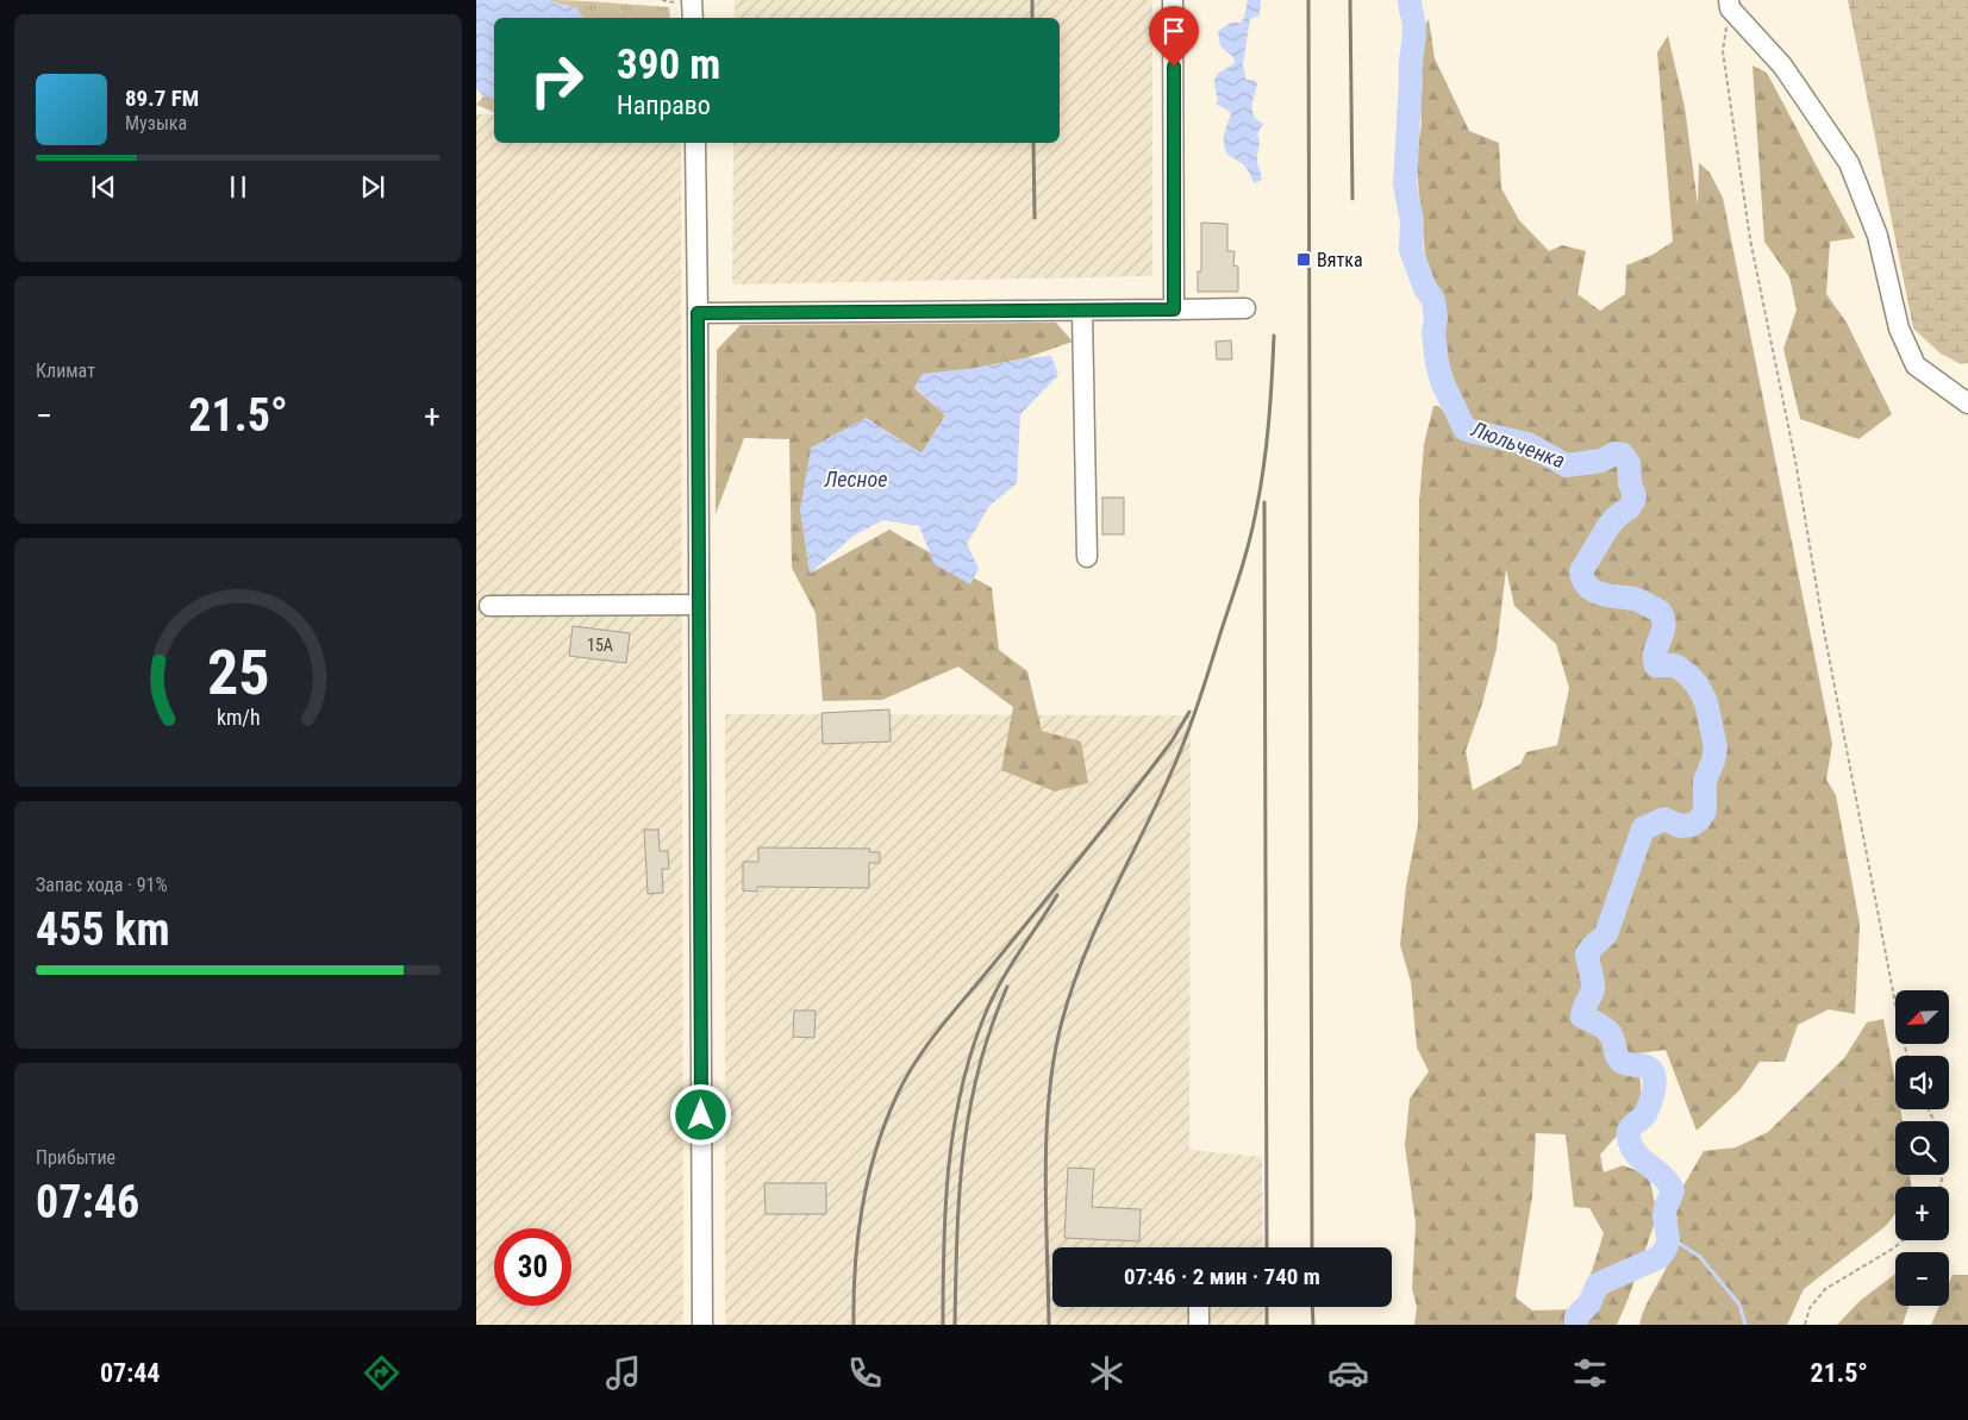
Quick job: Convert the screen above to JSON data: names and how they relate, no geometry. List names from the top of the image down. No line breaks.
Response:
{"water":["Люльченка","Лесное"],"places":{"transit":["Вятка"]},"house_numbers":["15А"],"north":"bottom left","page":{"turn":["390 m","Направо"],"song":["89.7 FM","Музыка"],"tile":["Климат",["Запас хода · 91%","455 km"],["Прибытие","07:46"]],"heat":["−","21.5°","+"],"map_buttons":["+","−"],"limit":"30","trip":"07:46 · 2 мин · 740 m","tabs":["07:44","21.5°"],"gauge":["25","km/h"]}}
